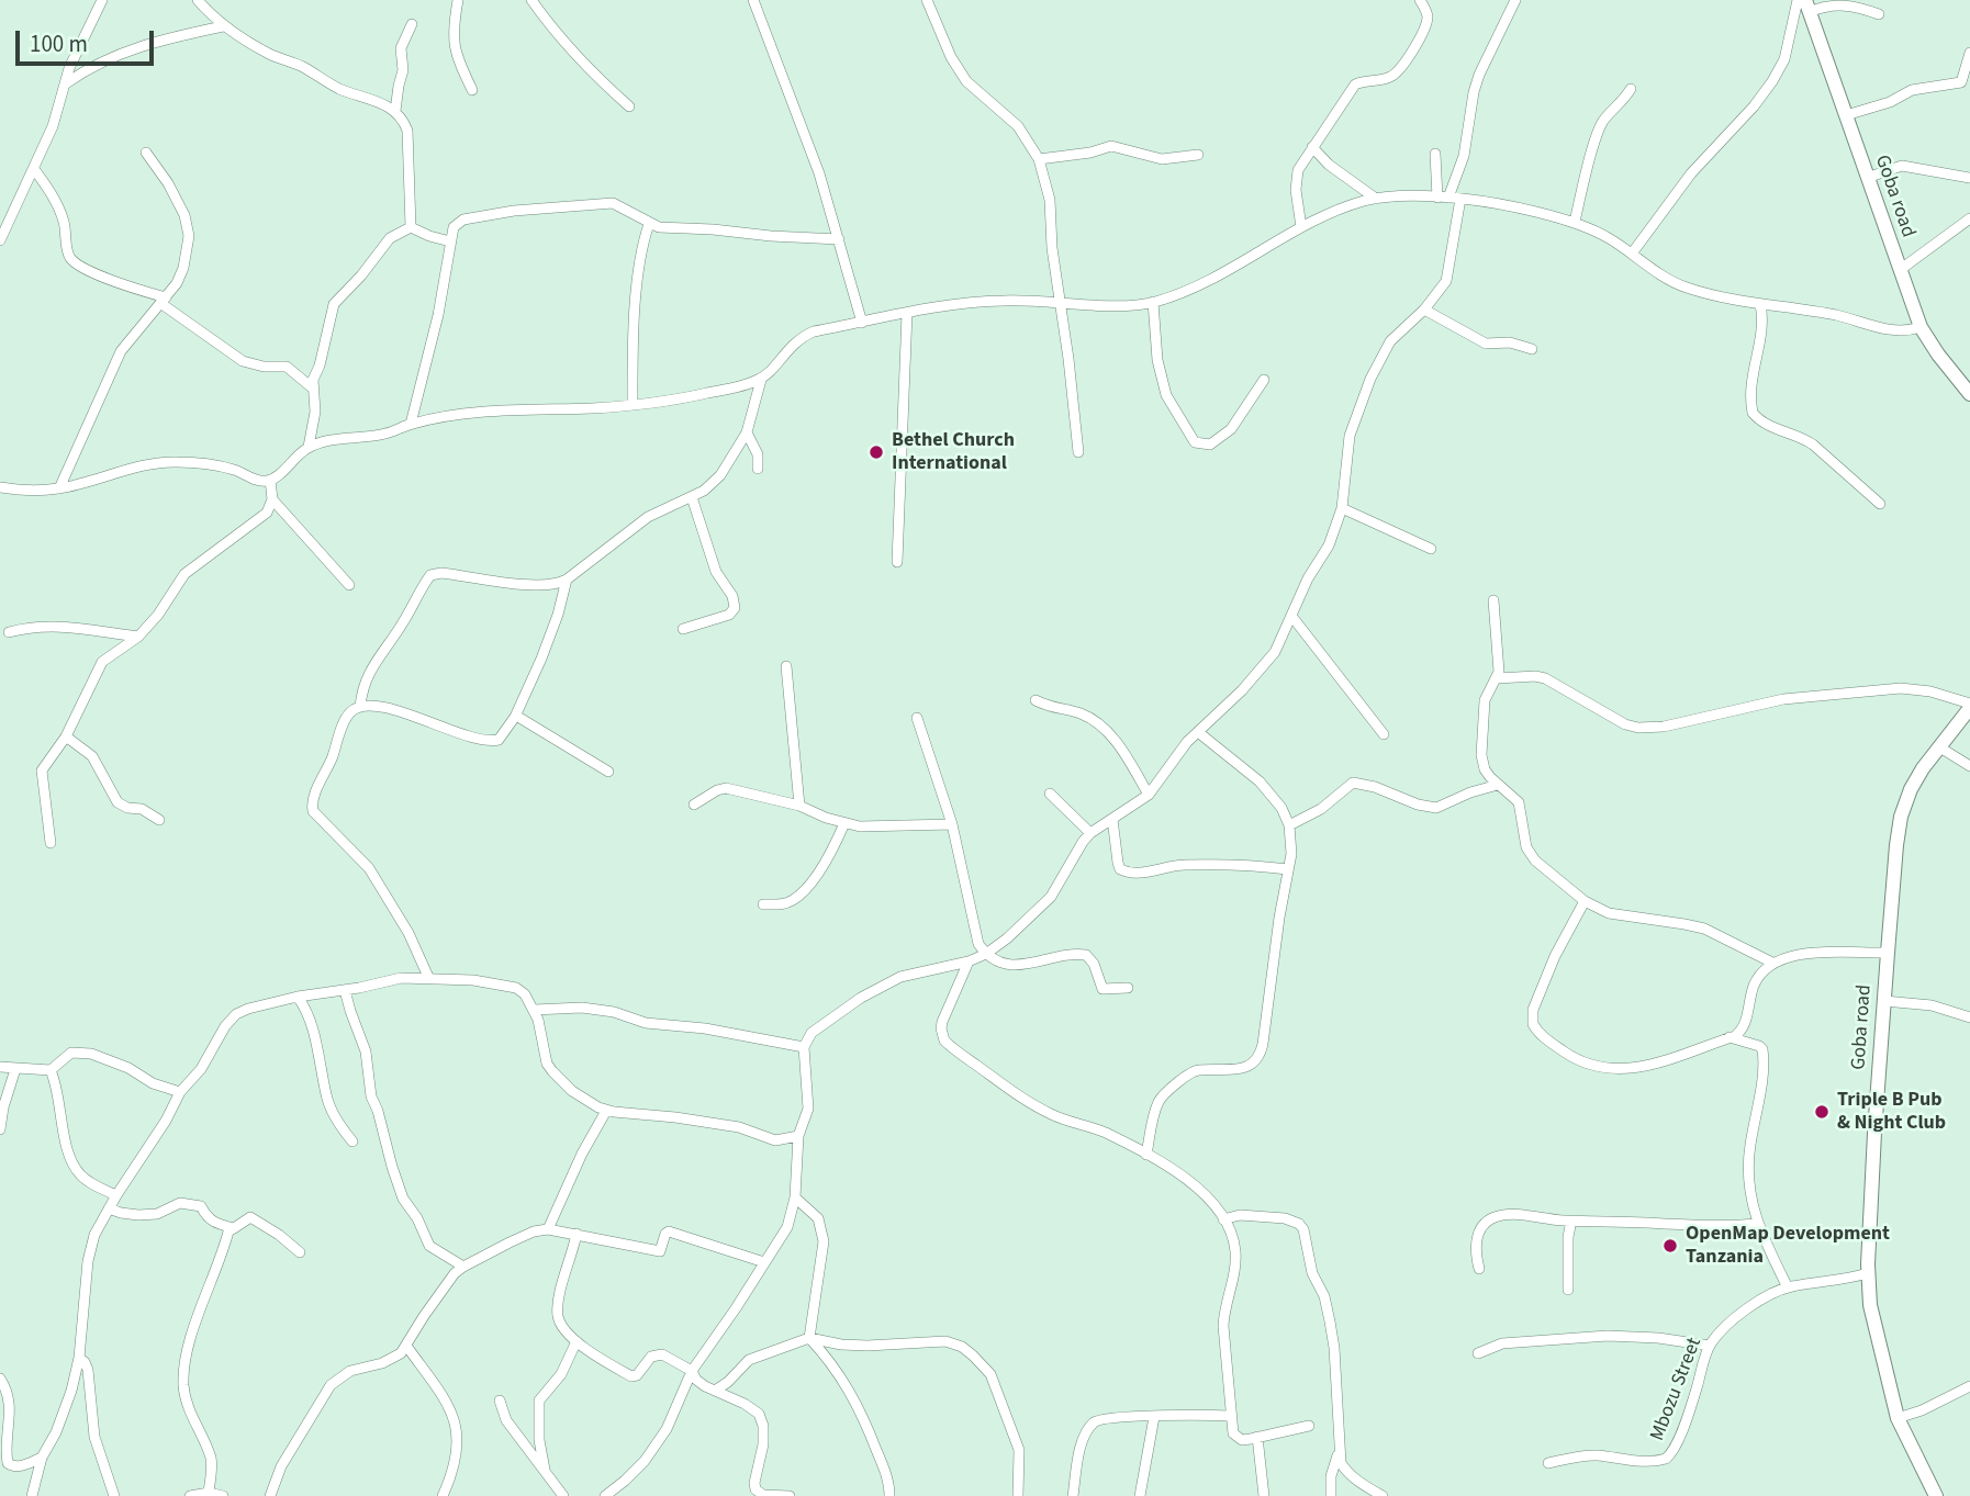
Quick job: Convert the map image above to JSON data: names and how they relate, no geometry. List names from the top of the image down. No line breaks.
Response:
{"streets":{"street":["Goba road","Mbozu Street"]},"crossings":[["Goba road","Mbozu Street"]],"places":["Bethel Church International","Triple B Pub & Night Club","OpenMap Development Tanzania"],"scale_bar":"100 m"}
